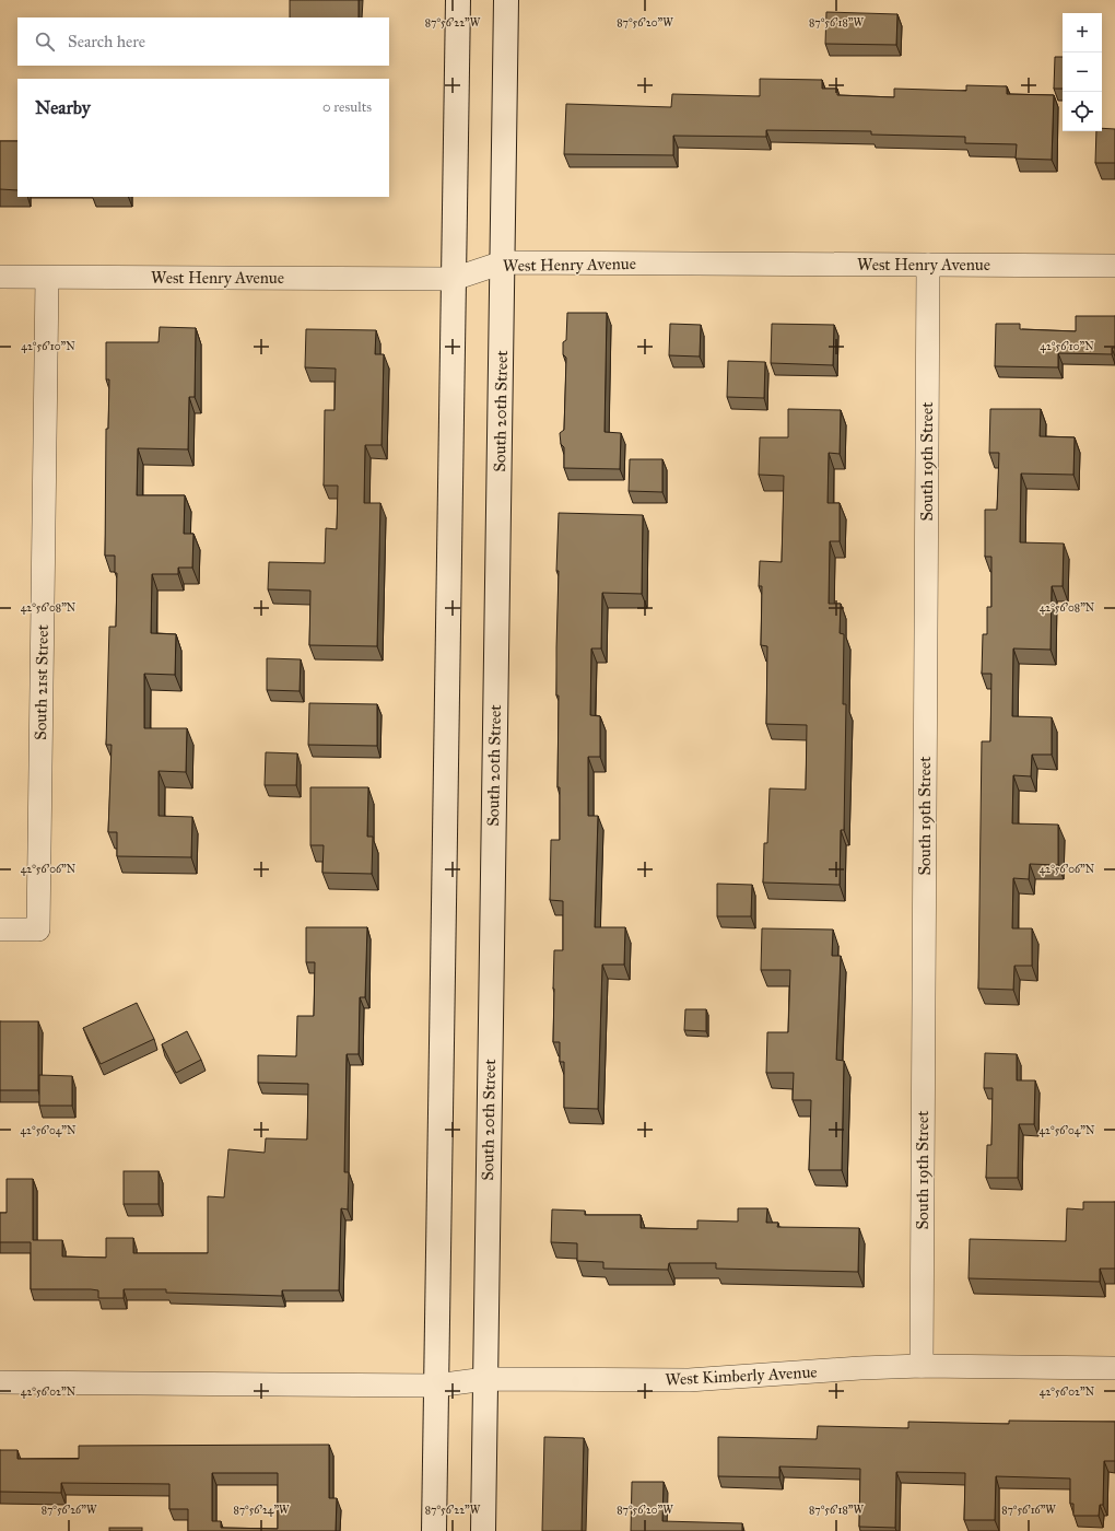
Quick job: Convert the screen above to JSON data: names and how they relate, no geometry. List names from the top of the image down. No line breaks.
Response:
{"streets":{"street":["West Henry Avenue","South 20th Street","South 19th Street","South 21st Street","West Kimberly Avenue"]},"crossings":[["West Henry Avenue","South 20th Street"],["West Henry Avenue","South 19th Street"],["West Henry Avenue","South 21st Street"],["South 20th Street","West Kimberly Avenue"],["South 19th Street","West Kimberly Avenue"]],"page":{"map_buttons":["+","−"],"search":"Search here","heading":["Nearby","0 results"]},"coordinates":["87°56'22\"W","87°56'20\"W","87°56'18\"W","42°56'10\"N","42°56'08\"N","42°56'06\"N","42°56'04\"N","42°56'02\"N","87°56'26\"W","87°56'24\"W","87°56'16\"W"]}
